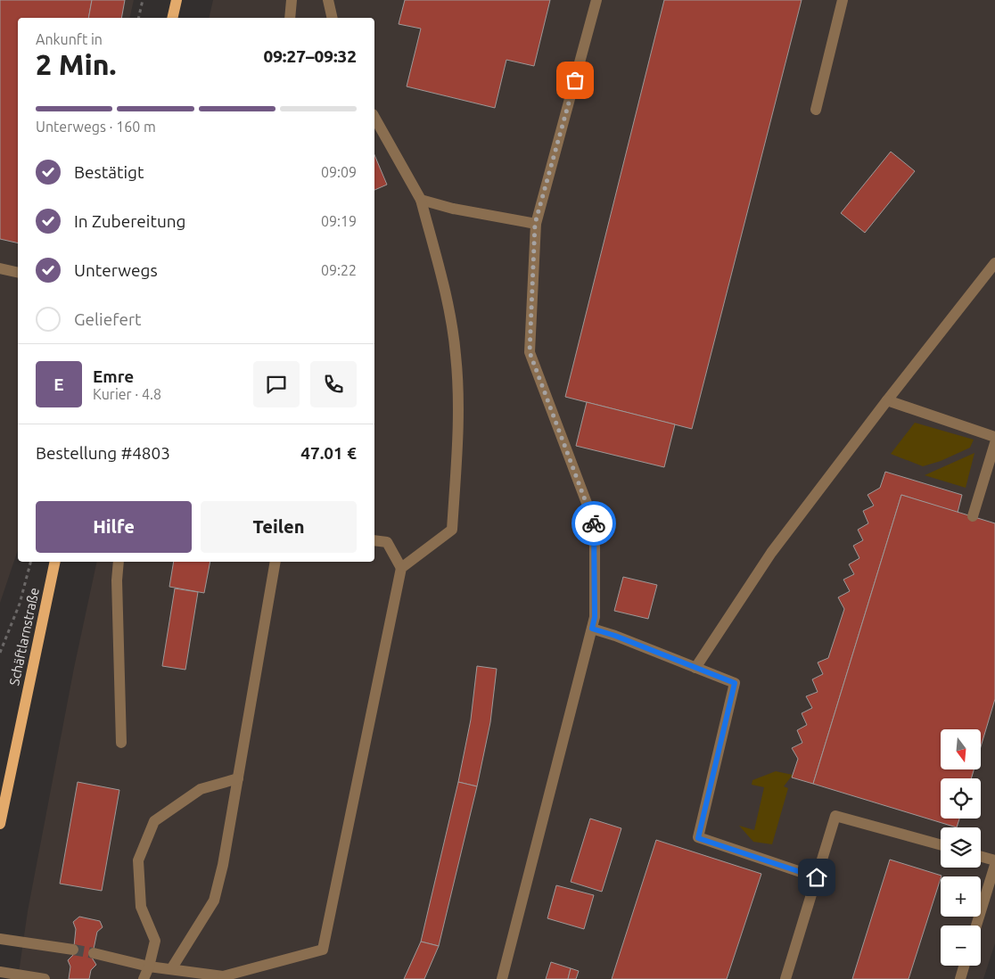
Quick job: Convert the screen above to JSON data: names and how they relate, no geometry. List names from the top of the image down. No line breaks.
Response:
{"streets":{"main road":["Schäftlarnstraße"]},"north":"bottom","page":{"heading":["2 Min.","Ankunft in","09:27–09:32"],"panel":["Emre","Kurier · 4.8","Bestellung #4803","47.01 €"],"bar":"Unterwegs · 160 m","list":[["Bestätigt","09:09"],["In Zubereitung","09:19"],["Unterwegs","09:22"],"Geliefert"],"round":"E","buttons":["Hilfe","Teilen"],"map_buttons":["+","−"]}}
